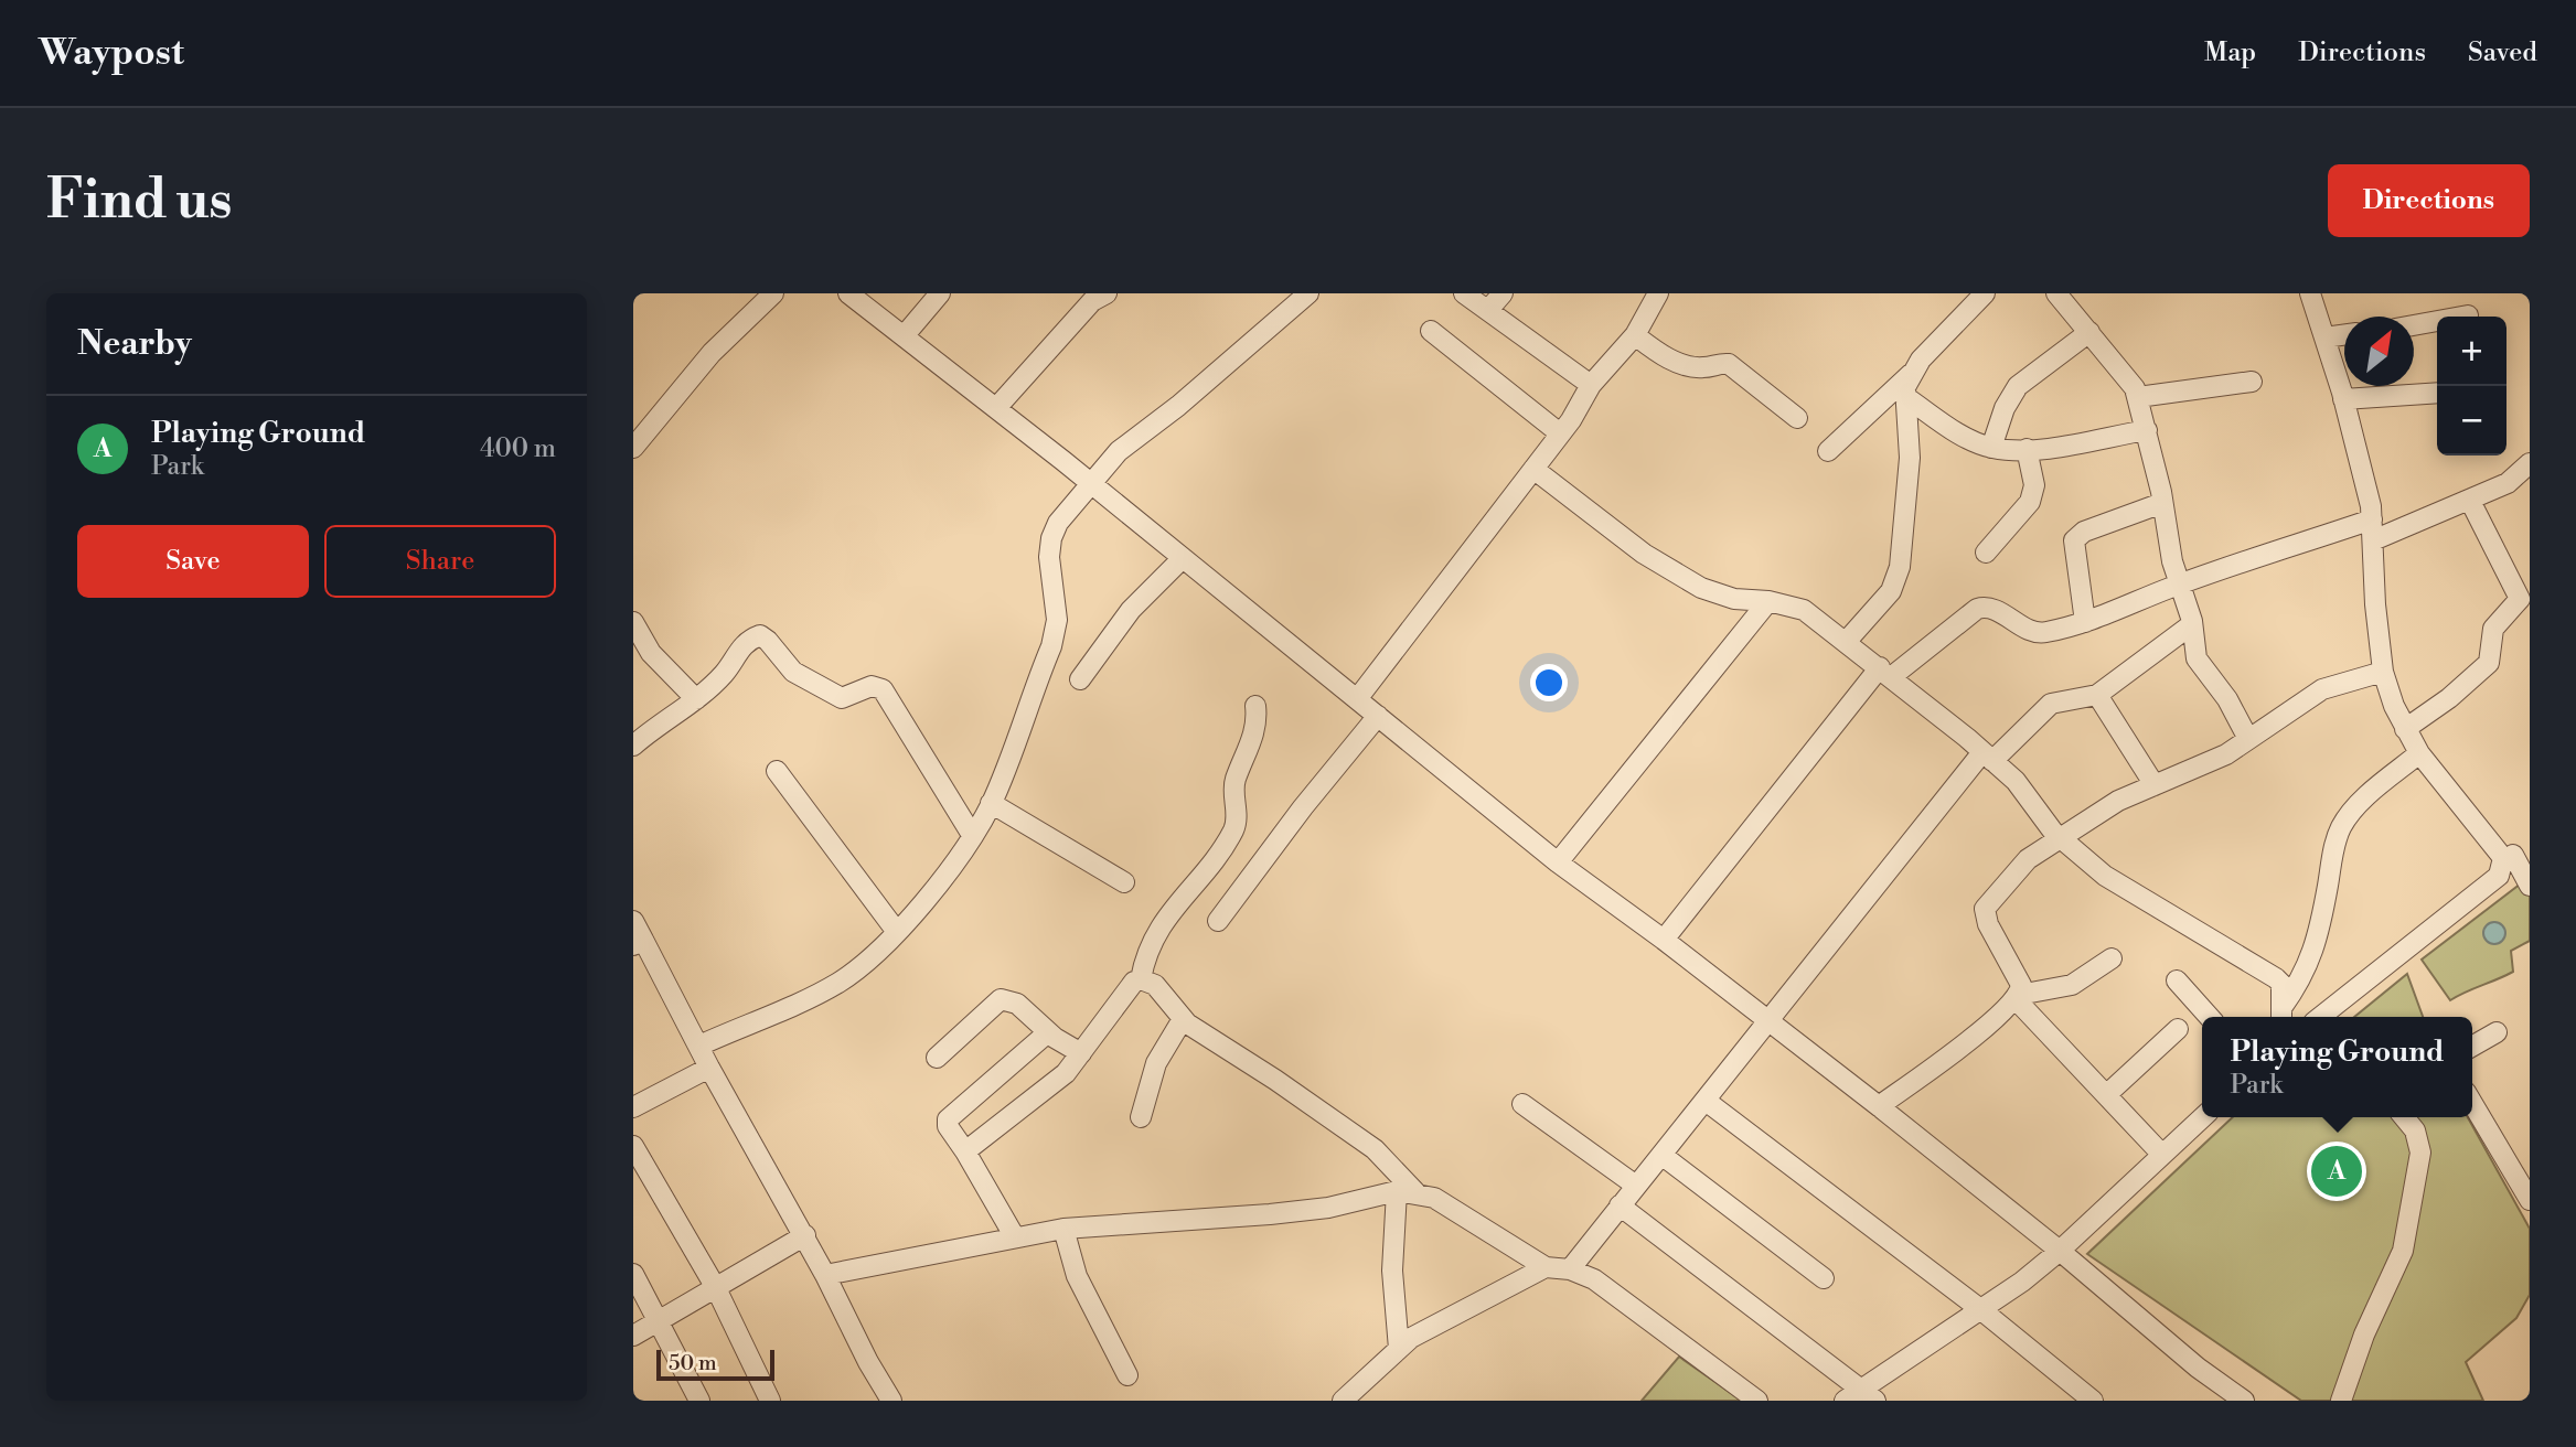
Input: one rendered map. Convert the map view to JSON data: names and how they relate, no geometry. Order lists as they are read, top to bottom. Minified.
{"scale_bar":"50 m","north":"top right","page":{"header":"Waypost","nav":["Map","Directions","Saved"],"buttons":["Directions",["Save","Share"]],"title":"Find us","heading":"Nearby","map_buttons":["+","−"],"list":[{"mark":"A","name":"Playing Ground","note":"Park","value":"400 m"}],"popup":["Playing Ground","Park"],"pins":"A","scale":"50 m"}}
